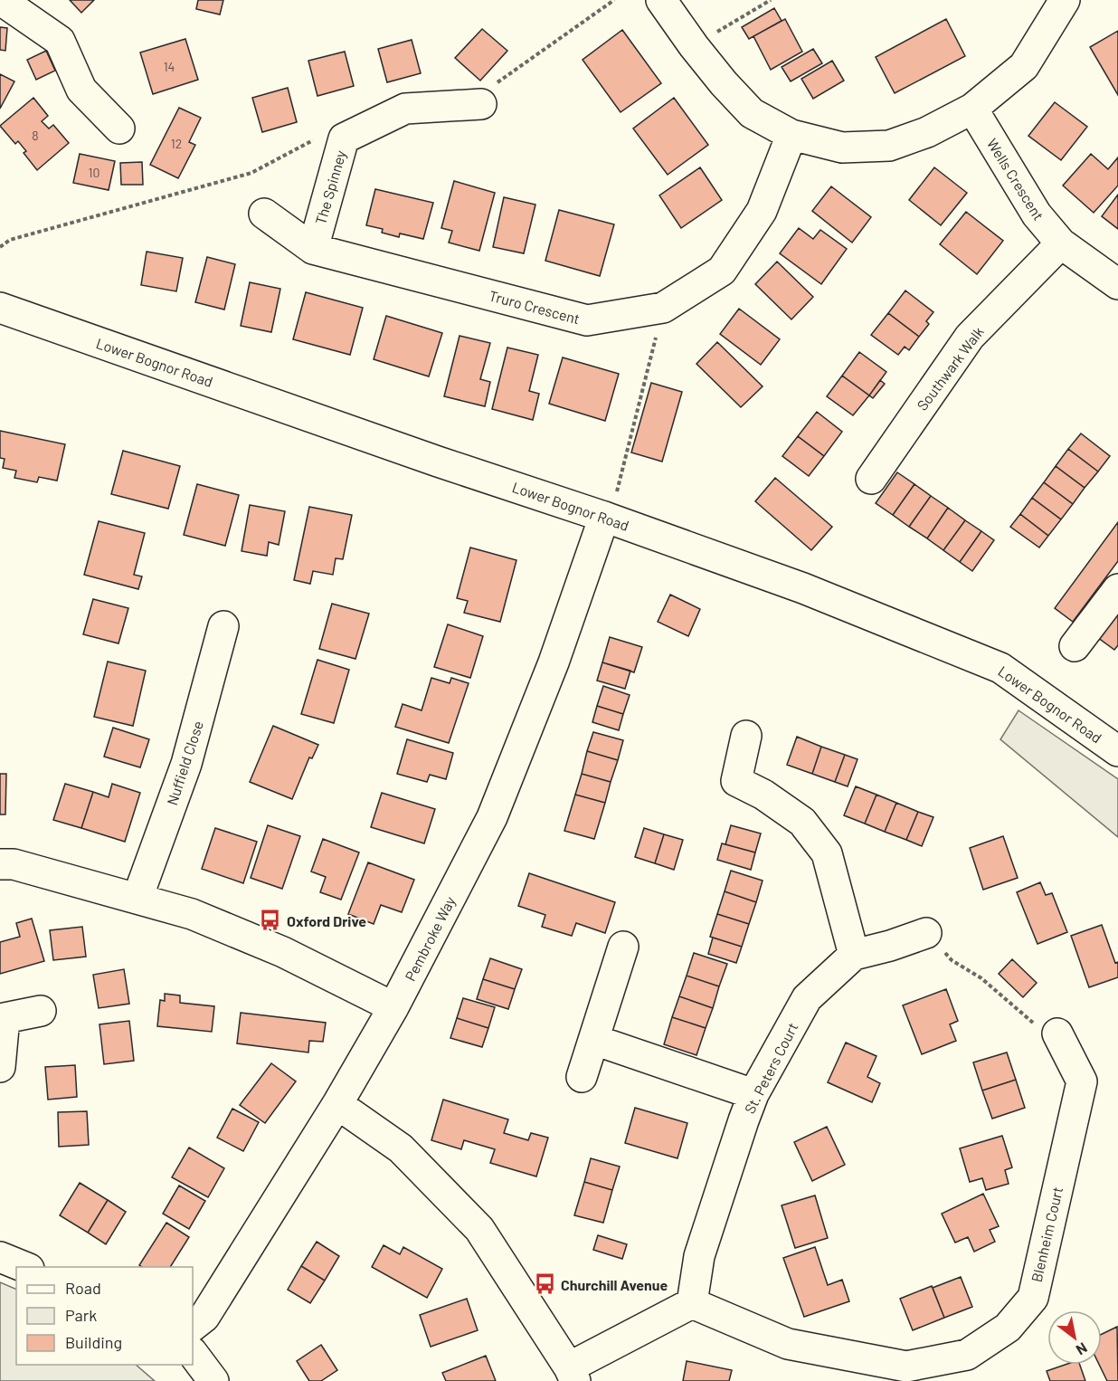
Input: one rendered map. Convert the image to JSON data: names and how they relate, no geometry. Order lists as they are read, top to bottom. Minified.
{"streets":{"street":["Wells Crescent","The Spinney","Truro Crescent","Lower Bognor Road","Southwark Walk","Nuffield Close","Pembroke Way","St. Peters Court","Blenheim Court"]},"crossings":[["Wells Crescent","Southwark Walk"],["The Spinney","Truro Crescent"],["Lower Bognor Road","Pembroke Way"],["St. Peters Court","Blenheim Court"]],"places":{"bus stop":["Oxford Drive","Churchill Avenue"]},"house_numbers":["14","8","12","10"],"legend":["Road","Park","Building"],"north":"bottom right"}
